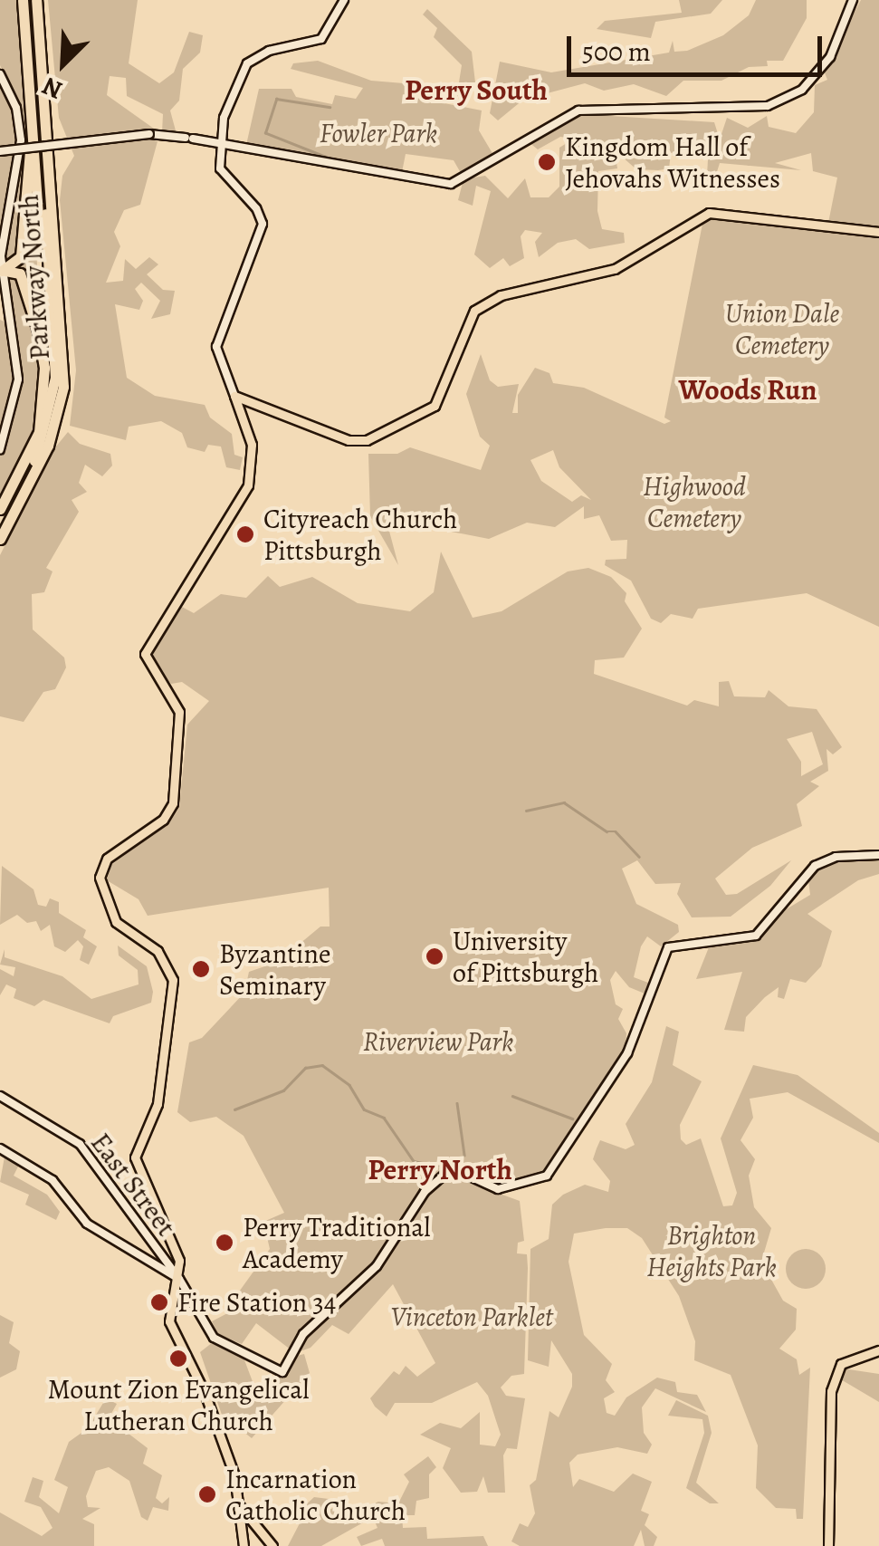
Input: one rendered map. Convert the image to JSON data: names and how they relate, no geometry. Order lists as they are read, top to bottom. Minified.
{"streets":{"highway":["Parkway North"],"street":["East Street"]},"districts":["Perry South","Woods Run","Perry North"],"parks":["Fowler Park","Union Dale Cemetery","Highwood Cemetery","Riverview Park","Brighton Heights Park","Vinceton Parklet"],"places":["Kingdom Hall of Jehovahs Witnesses","Cityreach Church Pittsburgh","University of Pittsburgh","Byzantine Seminary","Perry Traditional Academy","Fire Station 34","Mount Zion Evangelical Lutheran Church","Incarnation Catholic Church"],"scale_bar":"500 m","north":"bottom left"}
